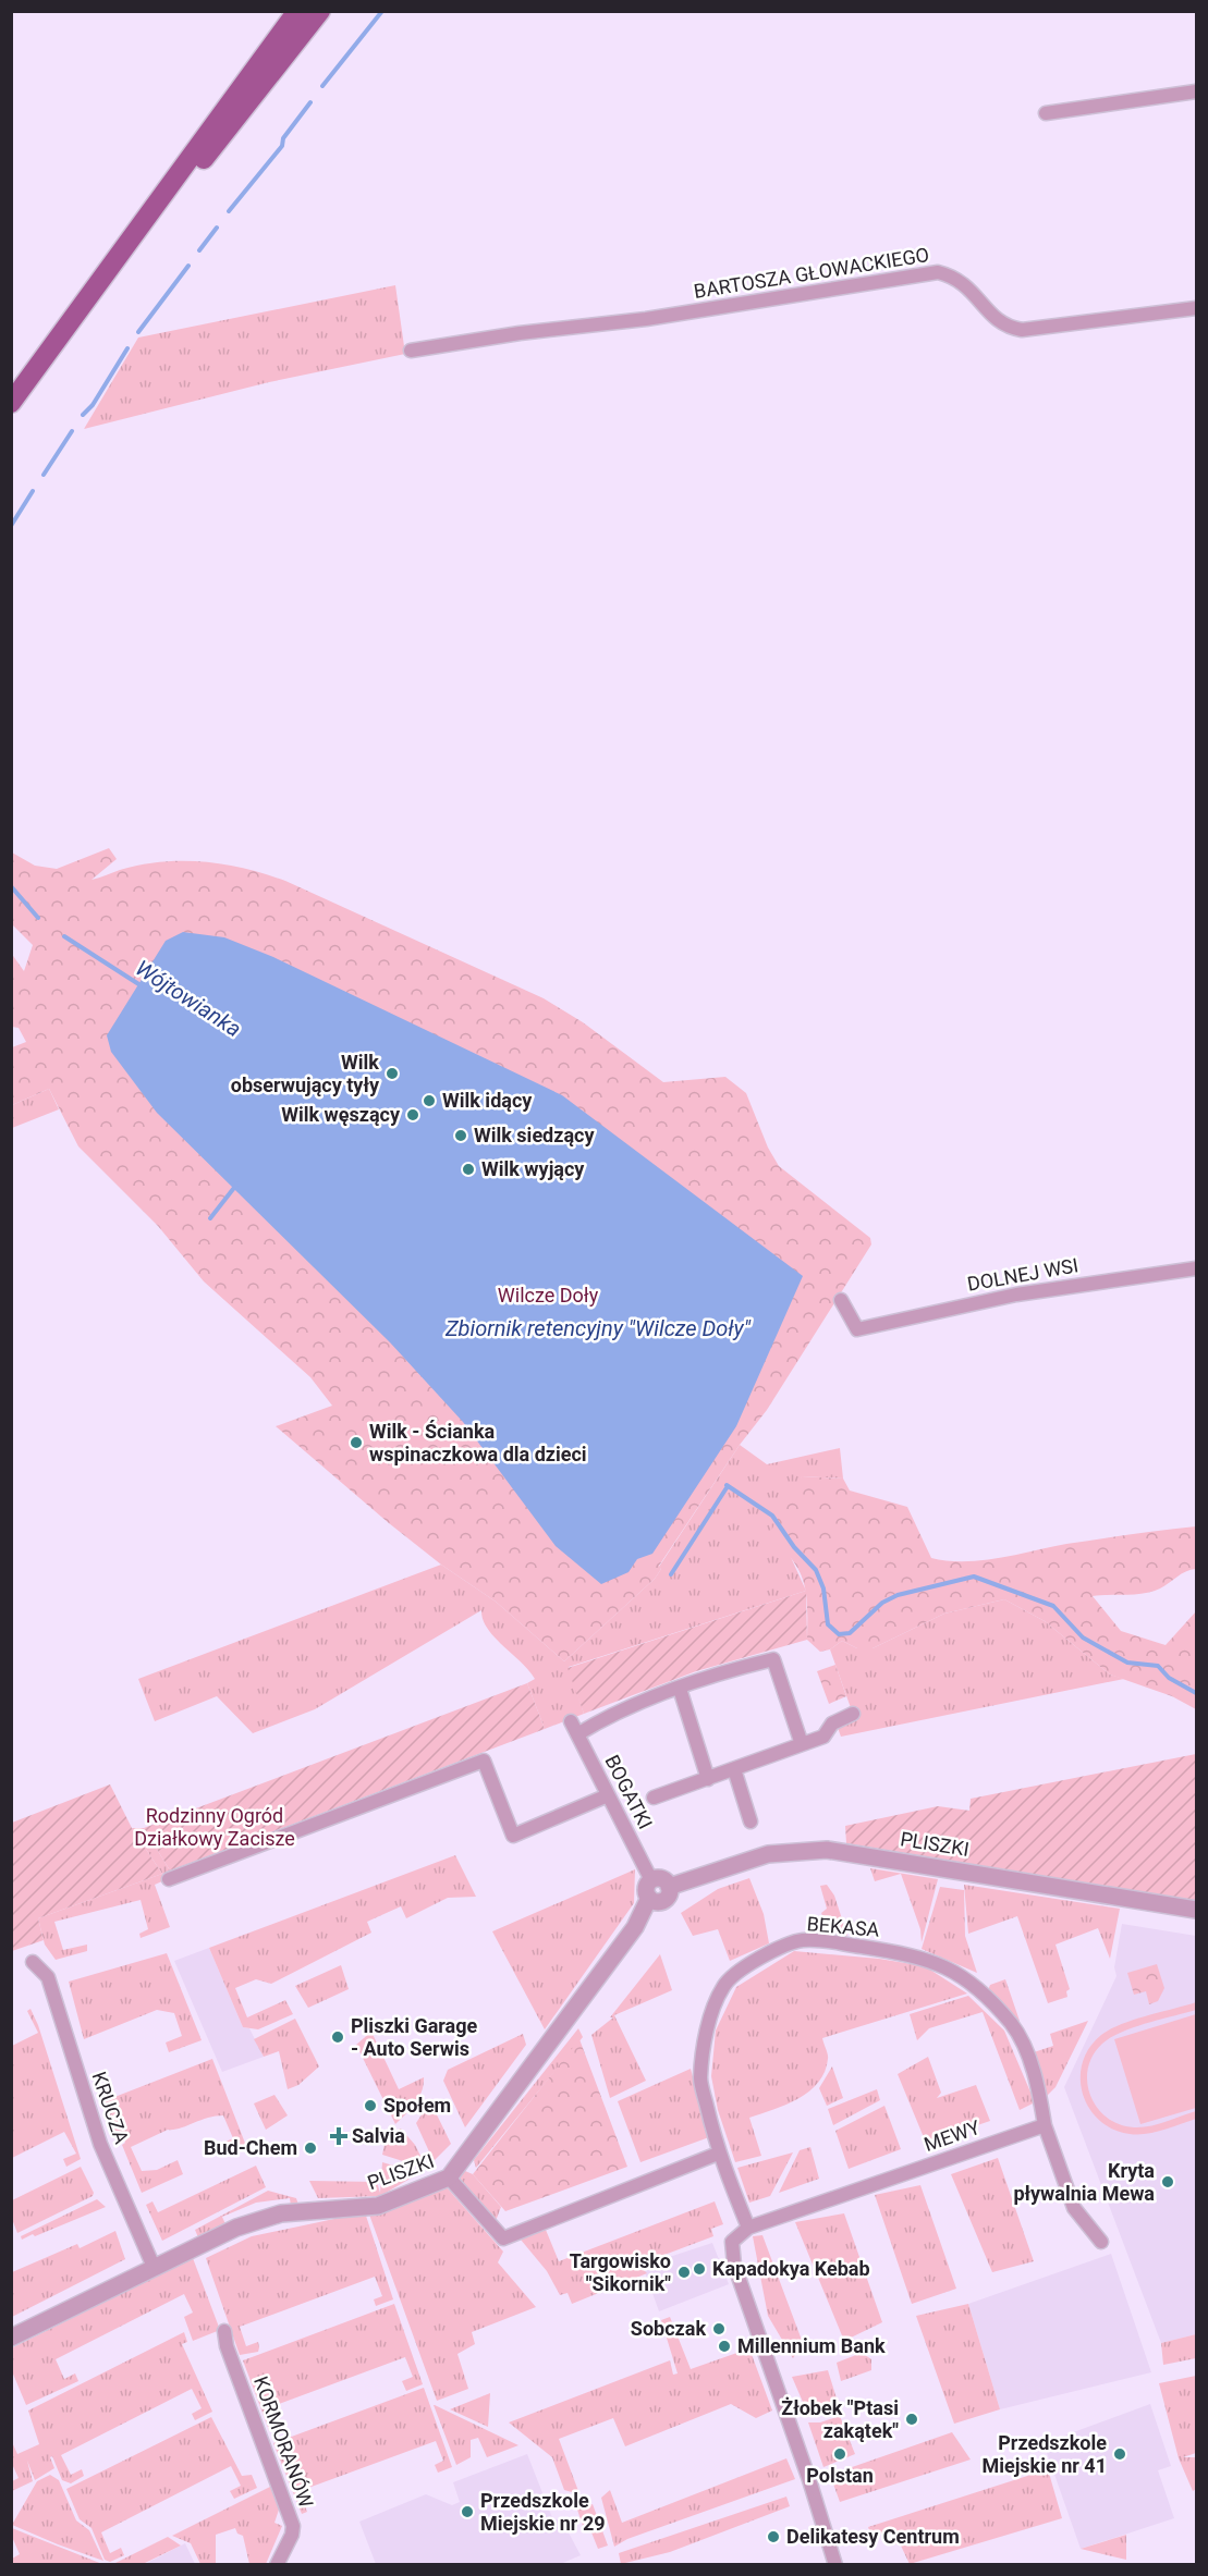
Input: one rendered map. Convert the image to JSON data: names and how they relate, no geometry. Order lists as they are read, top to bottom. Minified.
{"streets":{"street":["BARTOSZA GŁOWACKIEGO","DOLNEJ WSI","BOGATKI","PLISZKI","BEKASA","KRUCZA","MEWY","KORMORANÓW"]},"crossings":[["BOGATKI","PLISZKI"],["PLISZKI","KRUCZA"],["BEKASA","MEWY"]],"water":["Wójtowianka","Zbiornik retencyjny \"Wilcze Doły\""],"parks":["Wilcze Doły","Rodzinny Ogród Działkowy Zacisze"],"places":{"other":["Wilk obserwujący tyły","Wilk idący","Wilk węszący","Wilk siedzący","Wilk wyjący","Wilk - Ścianka wspinaczkowa dla dzieci","Pliszki Garage - Auto Serwis","Społem","Bud-Chem","Kryta pływalnia Mewa","Kapadokya Kebab","Targowisko \"Sikornik\"","Sobczak","Millennium Bank","Żłobek \"Ptasi zakątek\"","Polstan","Przedszkole Miejskie nr 41","Przedszkole Miejskie nr 29","Delikatesy Centrum"],"health":["Salvia"]}}
